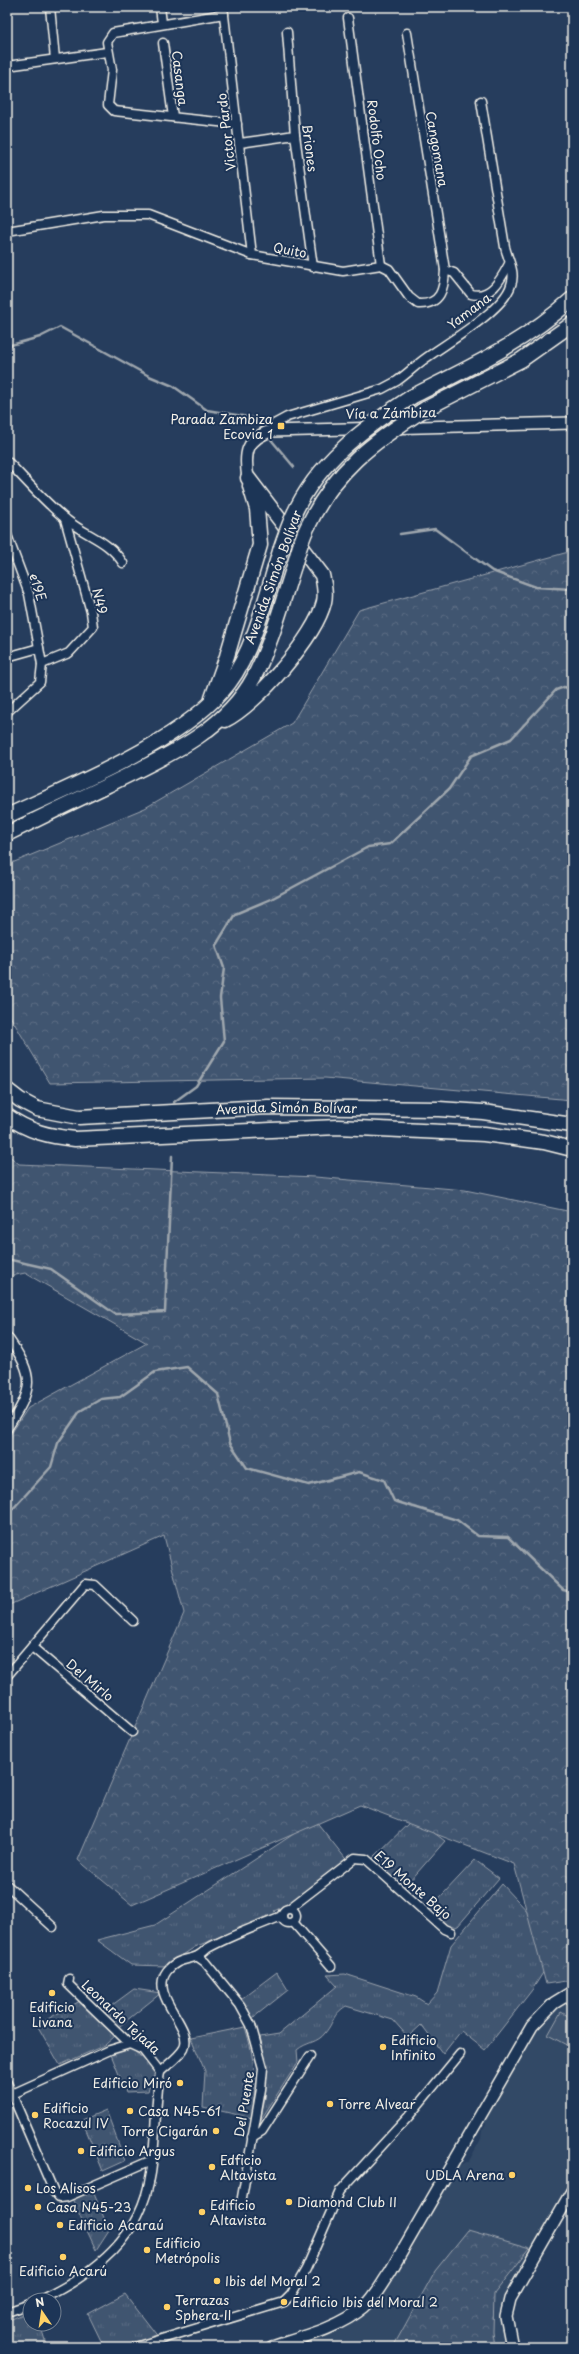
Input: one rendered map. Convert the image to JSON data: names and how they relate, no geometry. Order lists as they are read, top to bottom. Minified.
{"streets":{"highway":["Avenida Simón Bolívar"],"street":["Casanga","Victor Pardo","Rodolfo Ocho","Briones","Cangomana","Quito","Yamana","Vía a Zámbiza","e19E","N49","Del Mirlo","E19 Monte Bajo","Leonardo Tejada","Del Puente"]},"crossings":[["Victor Pardo","Quito"],["Rodolfo Ocho","Quito"],["Briones","Quito"],["Yamana","Vía a Zámbiza"],["e19E","N49"]],"places":{"transit":["Parada Zambiza Ecovia 1"],"other":["Edificio Livana","Edificio Infinito","Edificio Miró","Torre Alvear","Casa N45-61","Edificio Rocazul IV","Torre Cigarán","Edificio Argus","Edficio Altavista","UDLA Arena","Los Alisos","Diamond Club II","Casa N45-23","Edificio Altavista","Edificio Acaraú","Edificio Metrópolis","Edificio Acarú","Ibis del Moral 2","Edificio Ibis del Moral 2","Terrazas Sphera II"]},"north":"top"}
